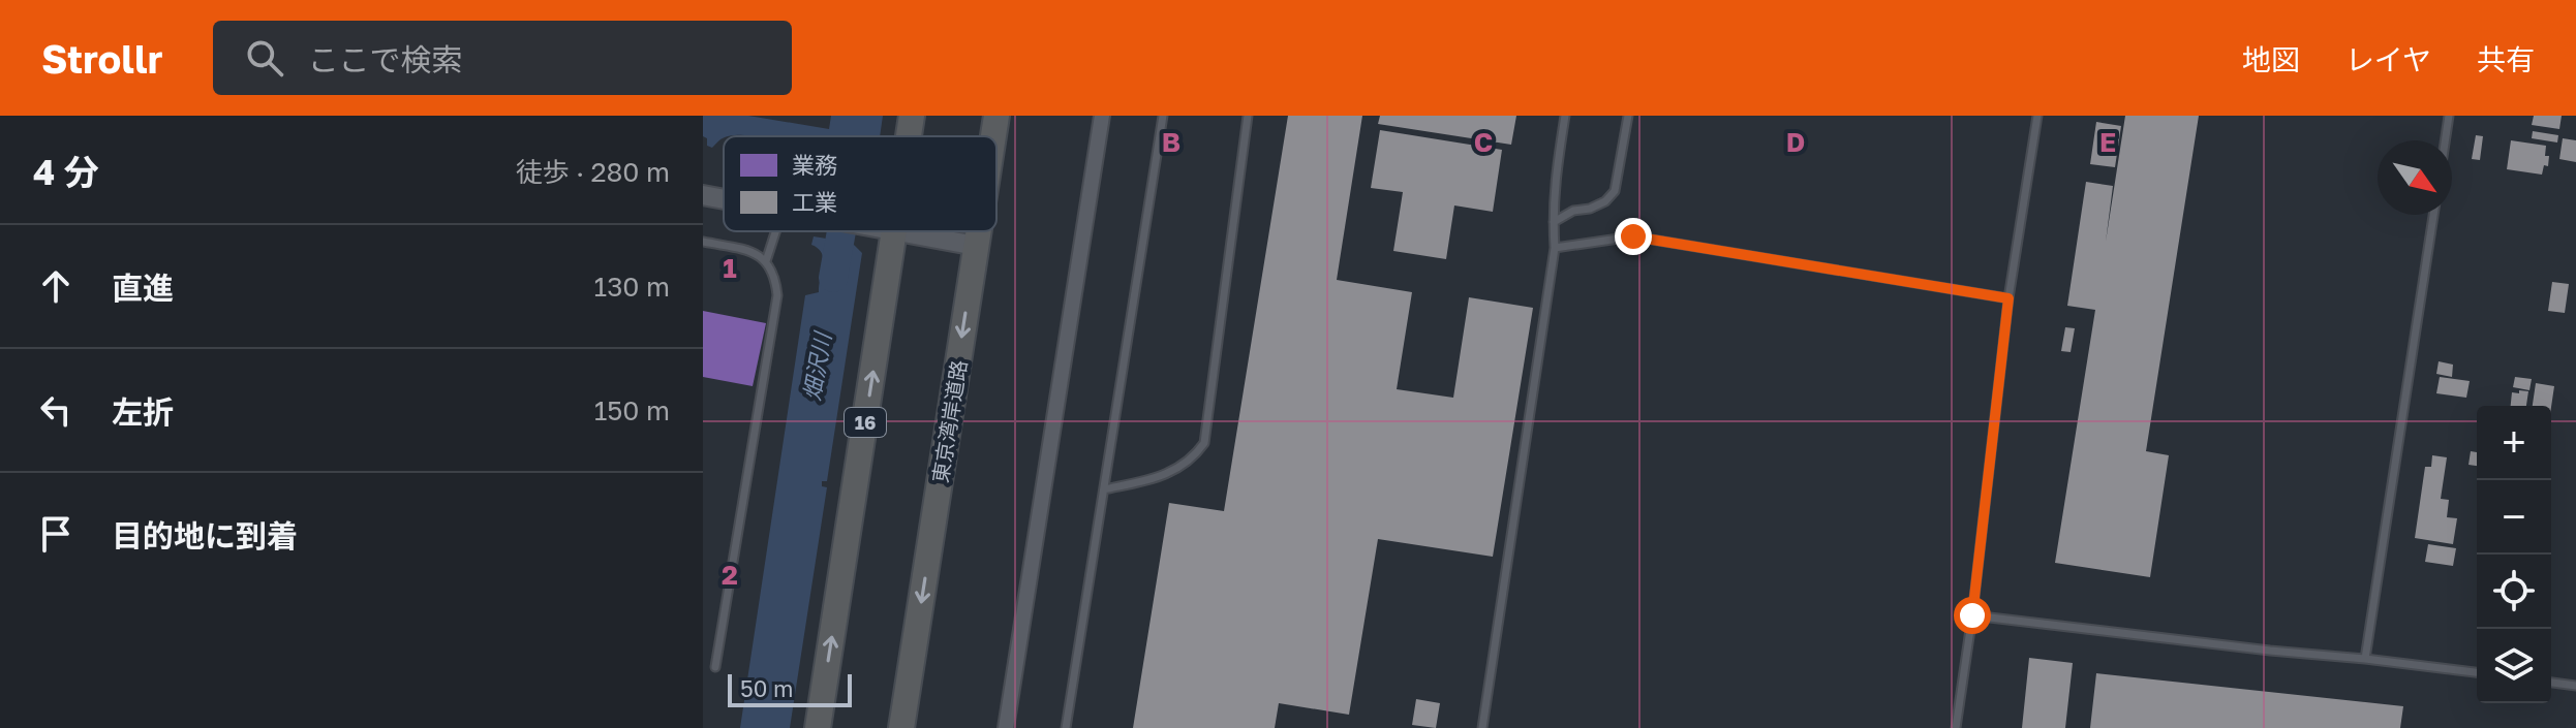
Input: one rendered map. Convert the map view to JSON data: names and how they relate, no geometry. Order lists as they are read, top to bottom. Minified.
{"streets":{"highway":["東京湾岸道路","16"]},"water":["畑沢川"],"legend":["業務","工業"],"scale_bar":"50 m","north":"bottom right","page":{"header":"Strollr","search":"ここで検索","nav":["地図","レイヤ","共有"],"heading":["4 分","徒歩 · 280 m"],"list":[["直進","130 m"],["左折","150 m"],"目的地に到着"],"map_buttons":["+","−"],"scale":"50 m"},"grid":{"columns":["B","C","D","E"],"rows":["1","2"]}}
